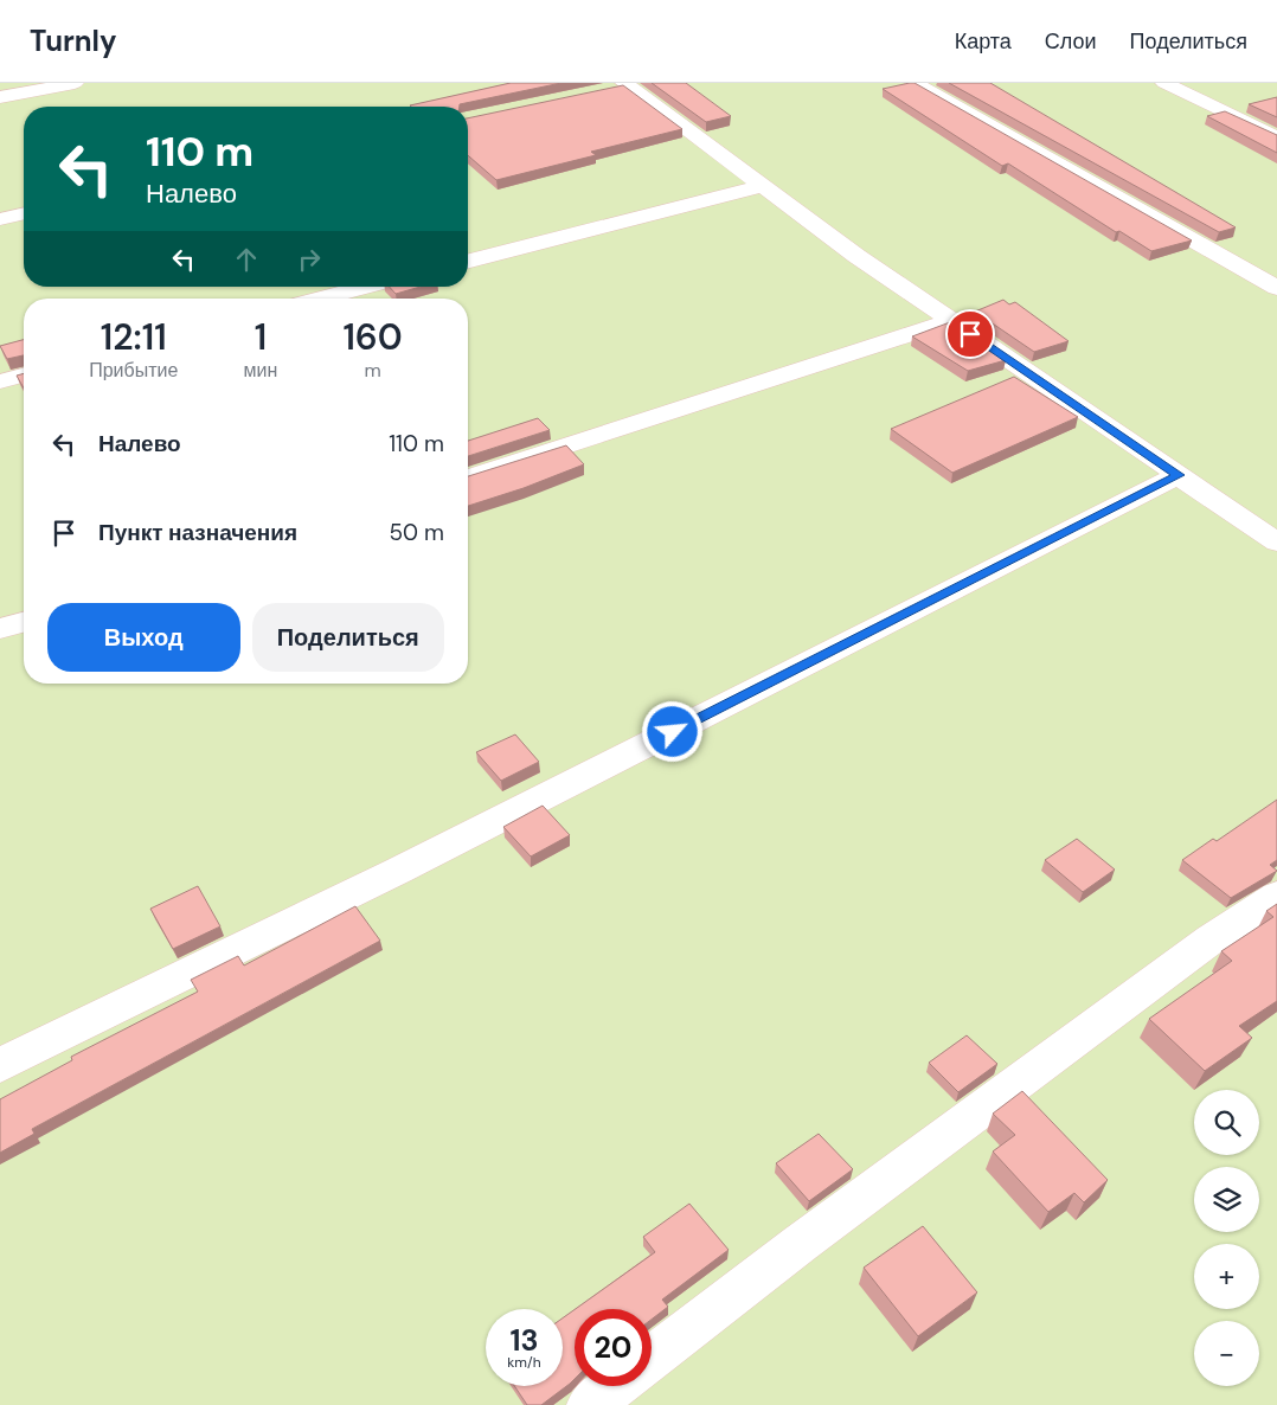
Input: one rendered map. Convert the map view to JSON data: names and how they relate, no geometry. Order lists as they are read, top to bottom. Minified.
{"page":{"header":"Turnly","nav":["Карта","Слои","Поделиться"],"turn":["110 m","Налево"],"eta":["12:11","Прибытие","1","мин","160","m"],"list":[{"name":"Налево","value":"110 m"},{"name":"Пункт назначения","value":"50 m"}],"buttons":["Выход","Поделиться"],"map_buttons":["+","−"],"speed":"13 km/h","limit":"20"}}
